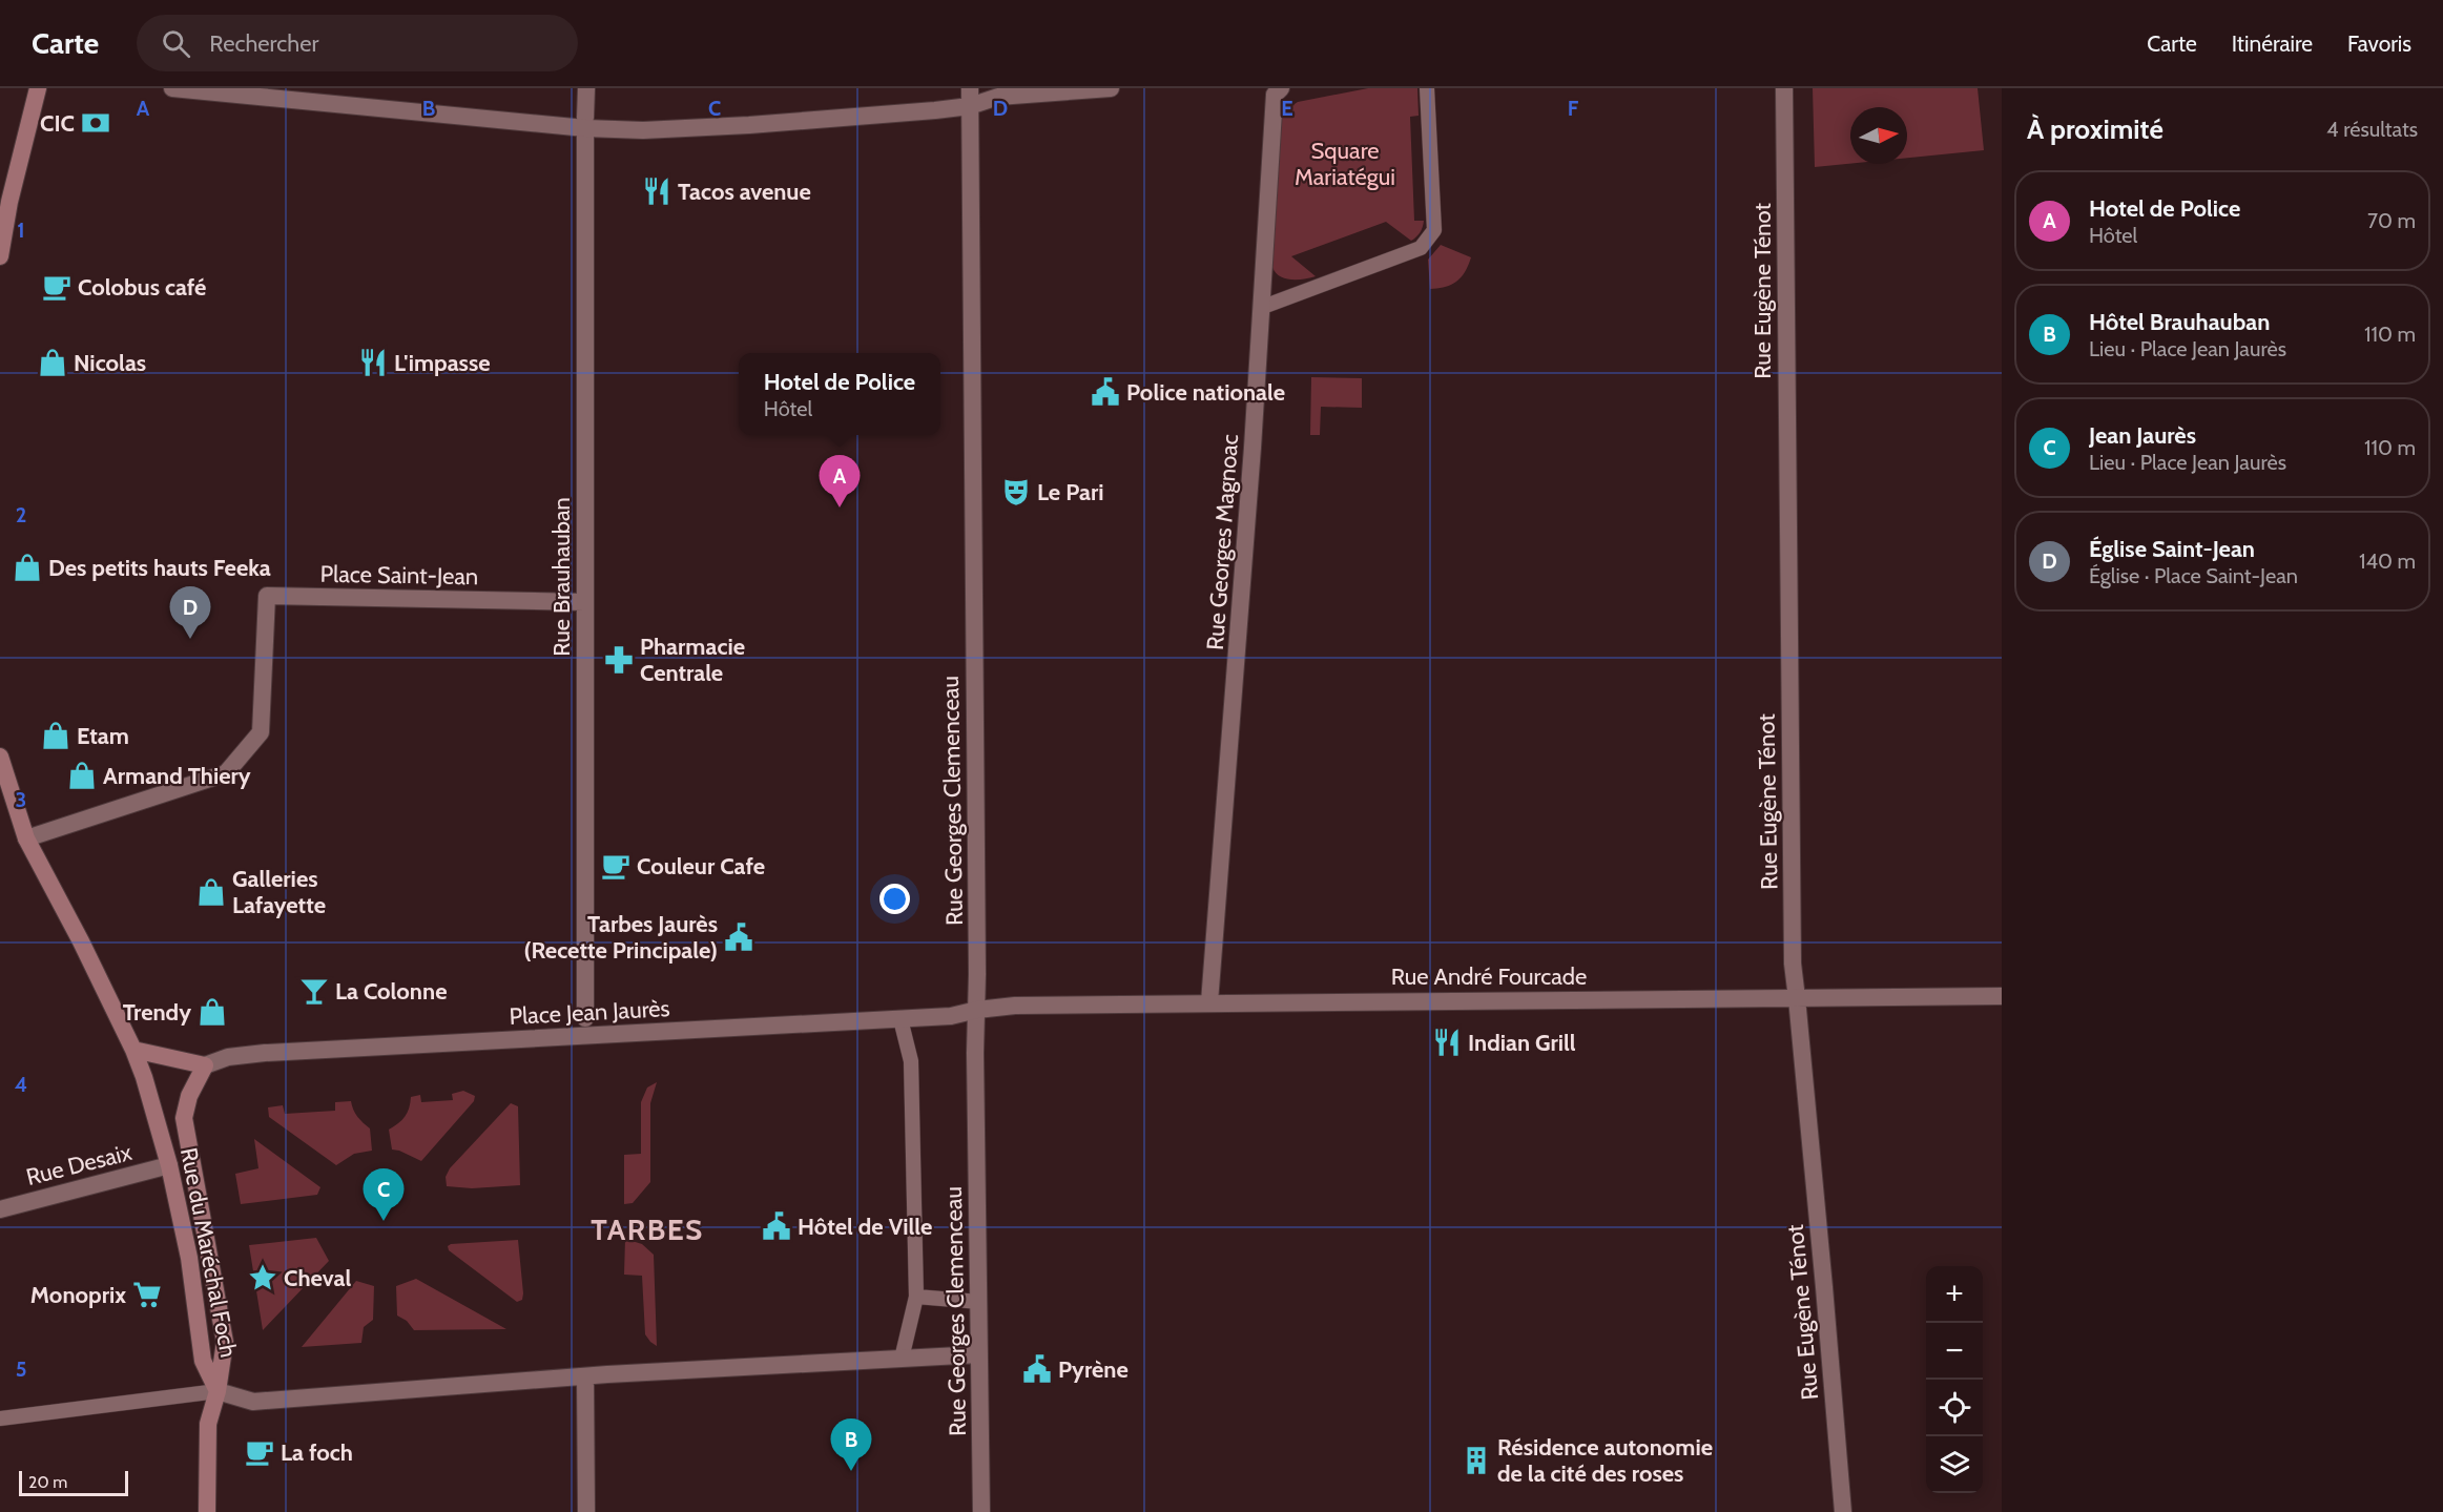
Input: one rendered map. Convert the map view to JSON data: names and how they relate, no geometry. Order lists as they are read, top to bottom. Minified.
{"streets":{"main road":["Rue du Maréchal Foch"],"street":["Rue Eugène Ténot","Rue Georges Magnoac","Place Saint-Jean","Rue Brauhauban","Rue Georges Clemenceau","Rue André Fourcade","Place Jean Jaurès","Rue Desaix"]},"crossings":[["Rue Eugène Ténot","Rue André Fourcade"],["Rue Georges Magnoac","Rue André Fourcade"],["Place Saint-Jean","Rue Brauhauban"],["Place Saint-Jean","Rue du Maréchal Foch"],["Rue Georges Clemenceau","Rue André Fourcade"],["Rue Georges Clemenceau","Place Jean Jaurès"],["Rue André Fourcade","Place Jean Jaurès"],["Place Jean Jaurès","Rue du Maréchal Foch"],["Rue Desaix","Rue du Maréchal Foch"]],"districts":["TARBES"],"parks":["Square Mariatégui"],"places":{"bank":["CIC"],"restaurant":["Tacos avenue","L'impasse","Indian Grill"],"cafe":["Colobus café","Couleur Cafe","La foch"],"shop":["Nicolas","Des petits hauts Feeka","Etam","Armand Thiery","Galleries Lafayette","Trendy"],"public building":["Police nationale","Tarbes Jaurès (Recette Principale)","Hôtel de Ville","Pyrène"],"theatre":["Le Pari"],"pharmacy":["Pharmacie Centrale"],"bar":["La Colonne"],"place":["Cheval"],"supermarket":["Monoprix"],"building":["Résidence autonomie de la cité des roses"]},"scale_bar":"20 m","north":"right","page":{"header":"Carte","search":"Rechercher","nav":["Carte","Itinéraire","Favoris"],"heading":["À proximité","4 résultats"],"list":[{"mark":"A","name":"Hotel de Police","note":"Hôtel","value":"70 m"},{"mark":"B","name":"Hôtel Brauhauban","note":"Lieu · Place Jean Jaurès","value":"110 m"},{"mark":"C","name":"Jean Jaurès","note":"Lieu · Place Jean Jaurès","value":"110 m"},{"mark":"D","name":"Église Saint-Jean","note":"Église · Place Saint-Jean","value":"140 m"}],"popup":["Hotel de Police","Hôtel"],"pins":["A","D","C","B"],"map_buttons":["+","−"],"scale":"20 m"},"grid":{"columns":["A","B","C","D","E","F"],"rows":["1","2","3","4","5"]}}
